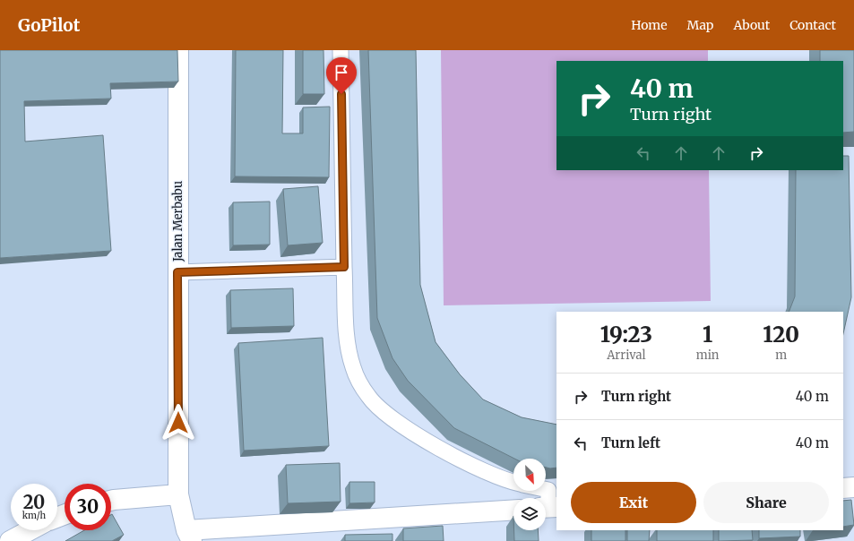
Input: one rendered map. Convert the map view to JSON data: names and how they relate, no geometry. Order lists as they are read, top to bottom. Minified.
{"streets":{"street":["Jalan Merbabu"]},"north":"bottom right","page":{"header":"GoPilot","nav":["Home","Map","About","Contact"],"turn":["40 m","Turn right"],"eta":["19:23","Arrival","1","min","120","m"],"list":[{"name":"Turn right","value":"40 m"},{"name":"Turn left","value":"40 m"}],"buttons":["Exit","Share"],"speed":"20 km/h","limit":"30"}}
